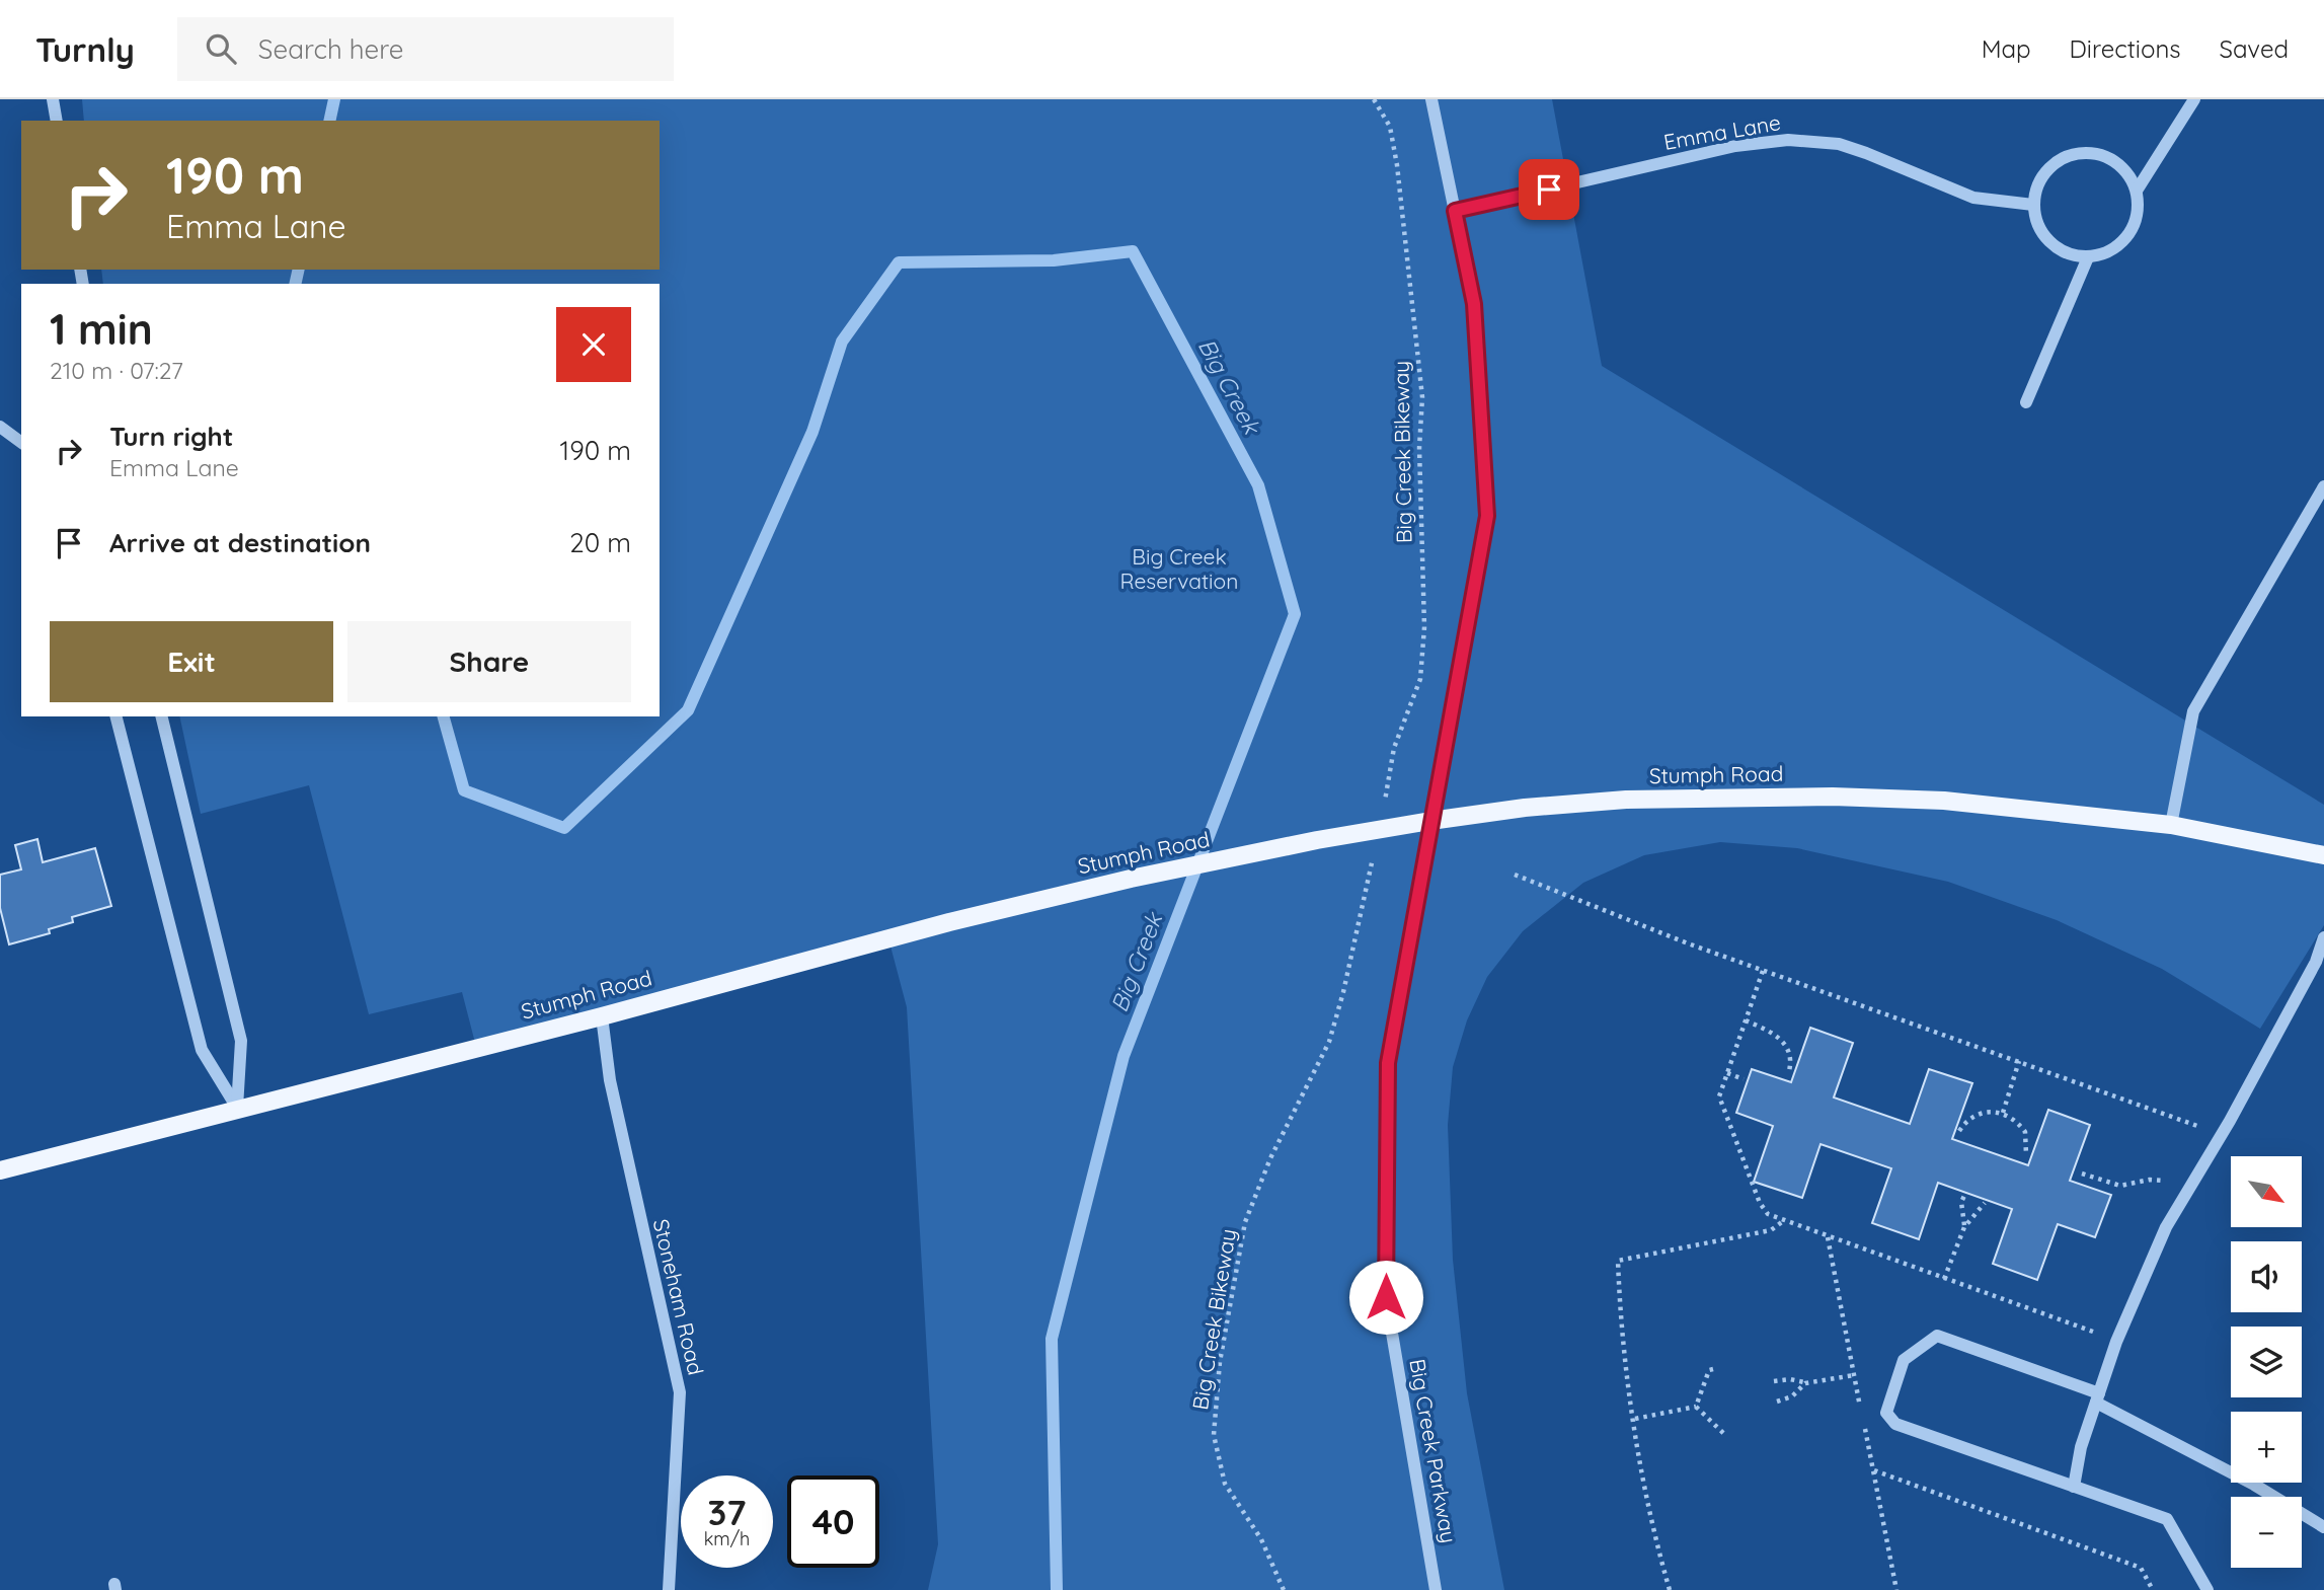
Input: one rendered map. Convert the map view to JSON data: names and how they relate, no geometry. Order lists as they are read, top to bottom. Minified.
{"streets":{"main road":["Stumph Road"],"street":["Emma Lane","Stoneham Road","Big Creek Parkway"],"path":["Big Creek Bikeway"]},"crossings":[["Emma Lane","Big Creek Parkway"],["Stumph Road","Stoneham Road"],["Stumph Road","Big Creek Parkway"]],"water":["Big Creek"],"parks":["Big Creek Reservation"],"north":"bottom right","page":{"header":"Turnly","search":"Search here","nav":["Map","Directions","Saved"],"turn":["190 m","Emma Lane"],"heading":["1 min","210 m · 07:27"],"list":[{"name":"Turn right","note":"Emma Lane","value":"190 m"},{"name":"Arrive at destination","value":"20 m"}],"buttons":["Exit","Share"],"map_buttons":["+","−"],"speed":"37 km/h","limit":"40"}}
